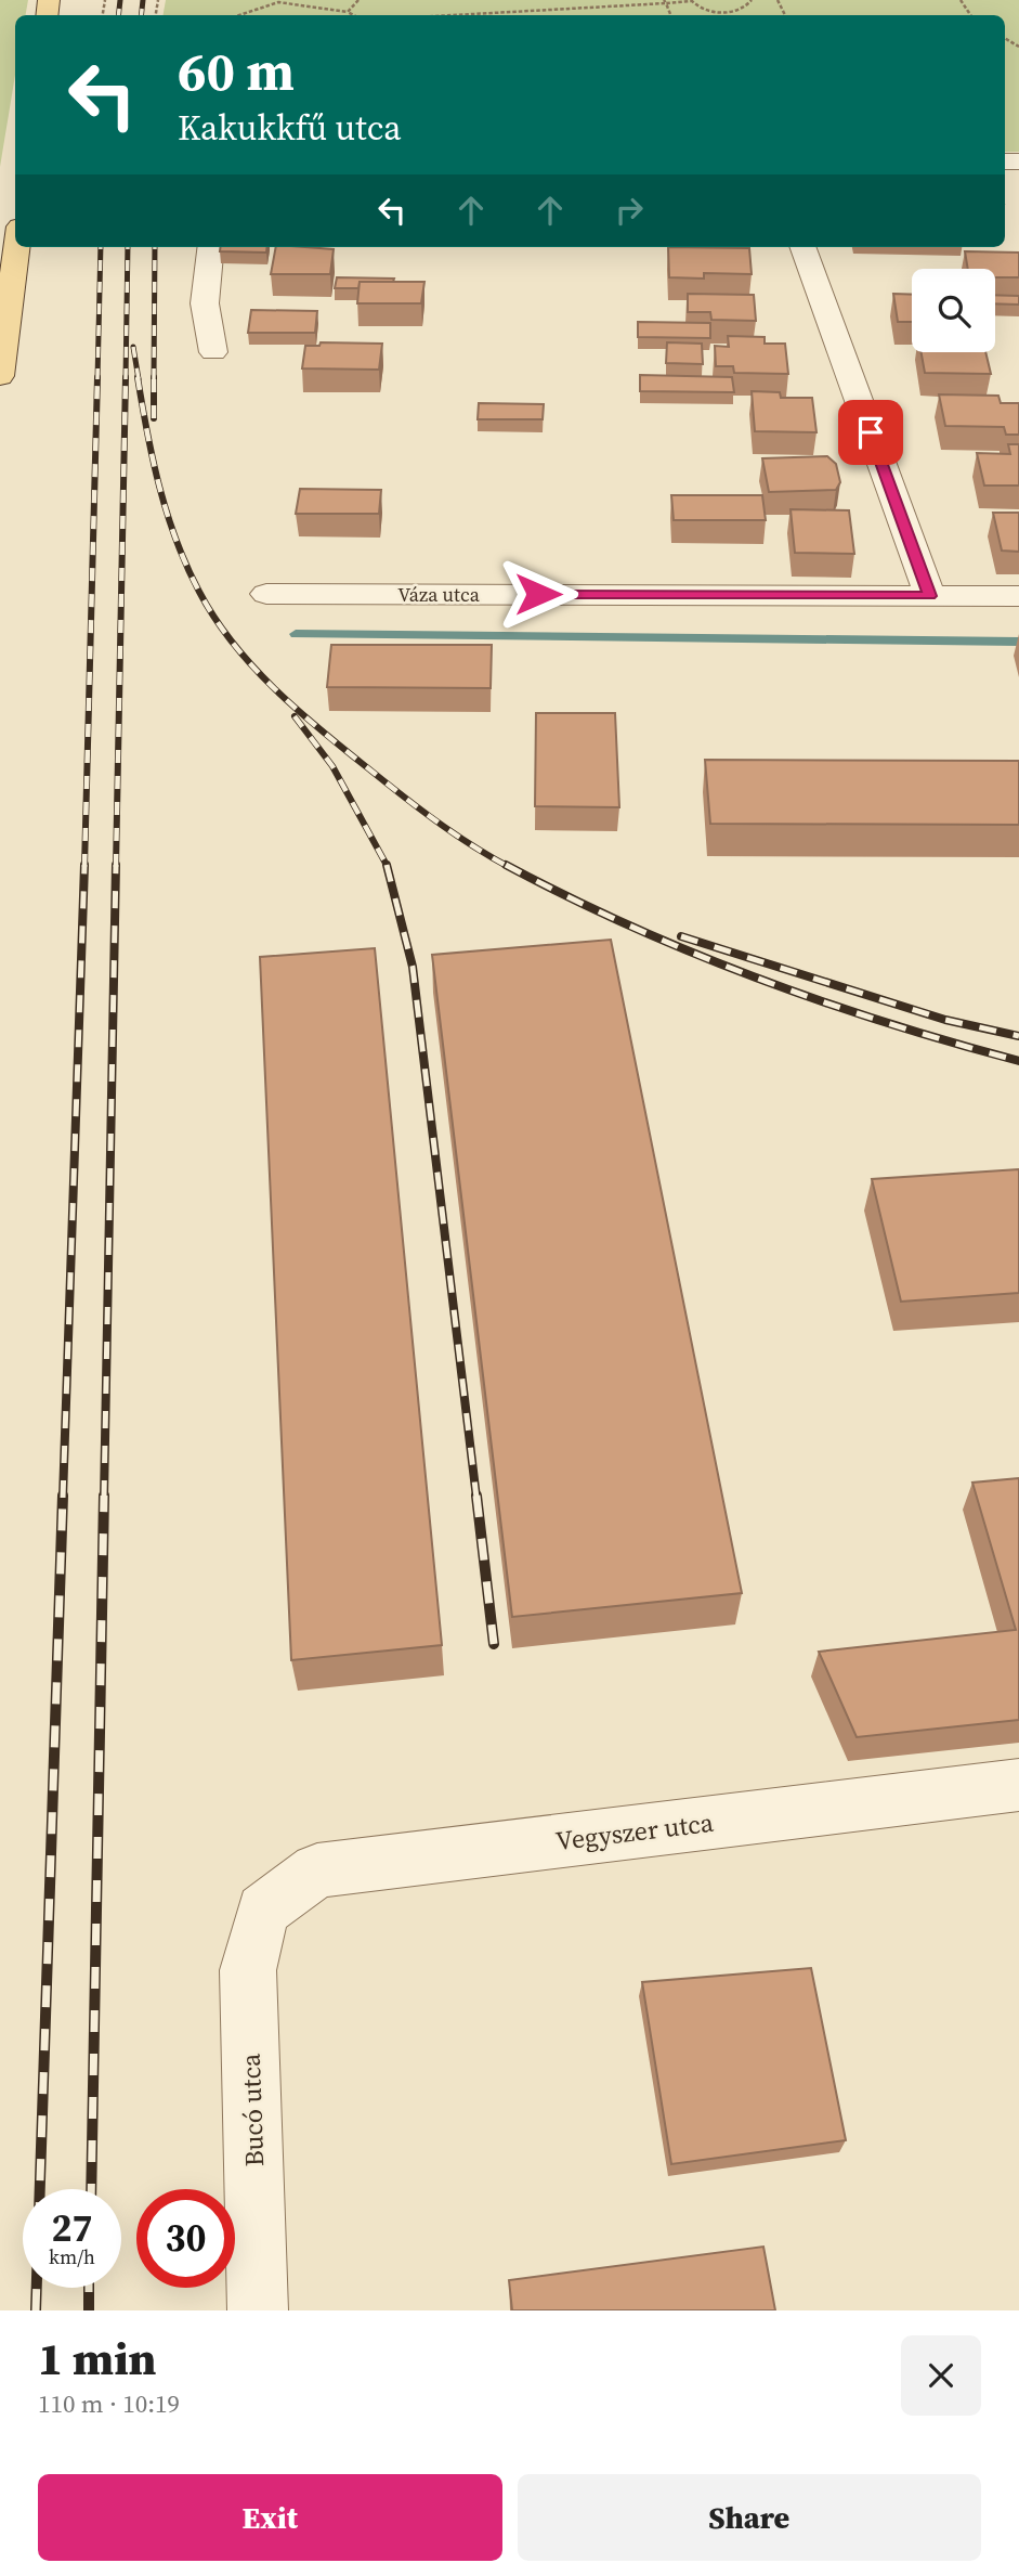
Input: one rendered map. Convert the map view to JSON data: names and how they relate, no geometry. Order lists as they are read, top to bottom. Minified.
{"streets":{"street":["Váza utca","Vegyszer utca","Bucó utca"]},"crossings":[["Vegyszer utca","Bucó utca"]],"page":{"turn":["60 m","Kakukkfű utca"],"speed":"27 km/h","limit":"30","heading":["1 min","110 m · 10:19"],"buttons":["Exit","Share"]}}
